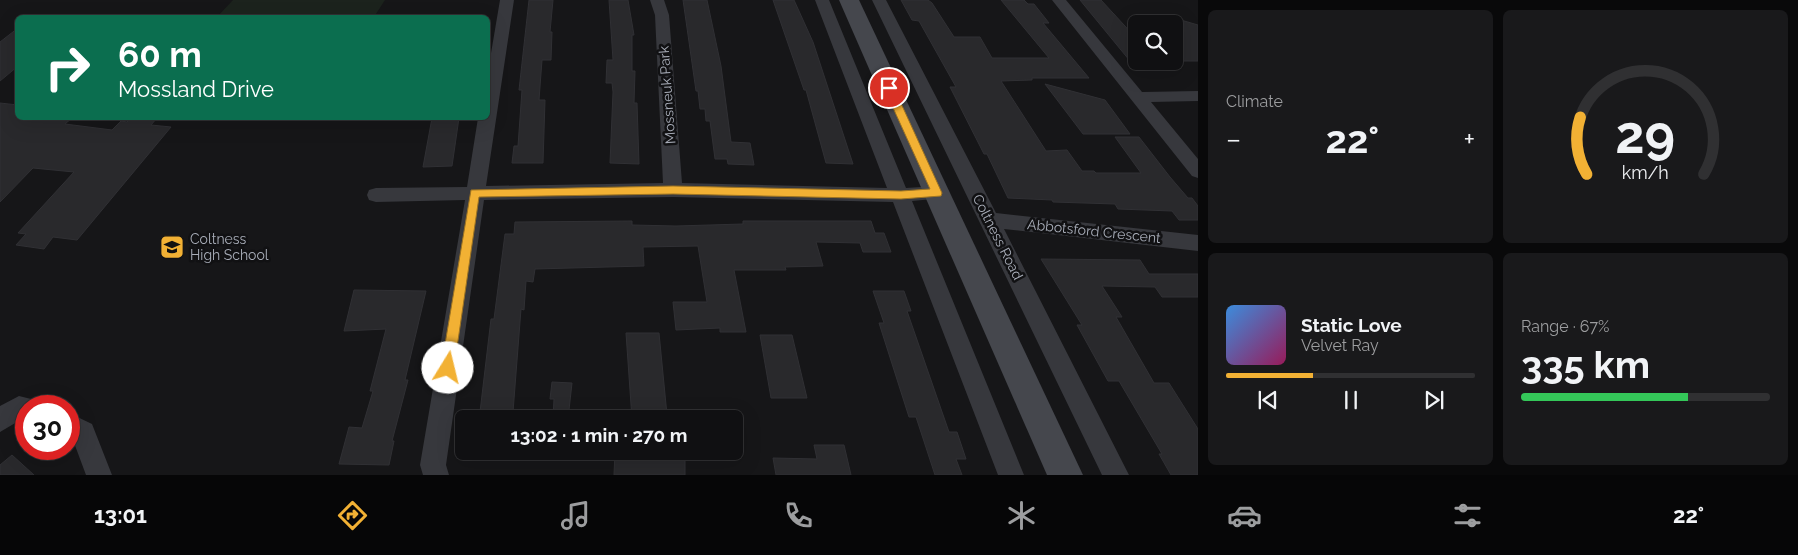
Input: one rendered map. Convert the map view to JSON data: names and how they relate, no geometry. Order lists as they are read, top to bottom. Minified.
{"streets":{"street":["Mossneuk Park","Abbotsford Crescent","Coltness Road"]},"crossings":[["Abbotsford Crescent","Coltness Road"]],"places":{"school or university":["Coltness High School"]},"page":{"tile":["Climate",["Range · 67%","335 km"]],"turn":["60 m","Mossland Drive"],"heat":["−","22°","+"],"song":["Static Love","Velvet Ray"],"limit":"30","trip":"13:02 · 1 min · 270 m","tabs":["13:01","22°"],"gauge":["29","km/h"]}}
